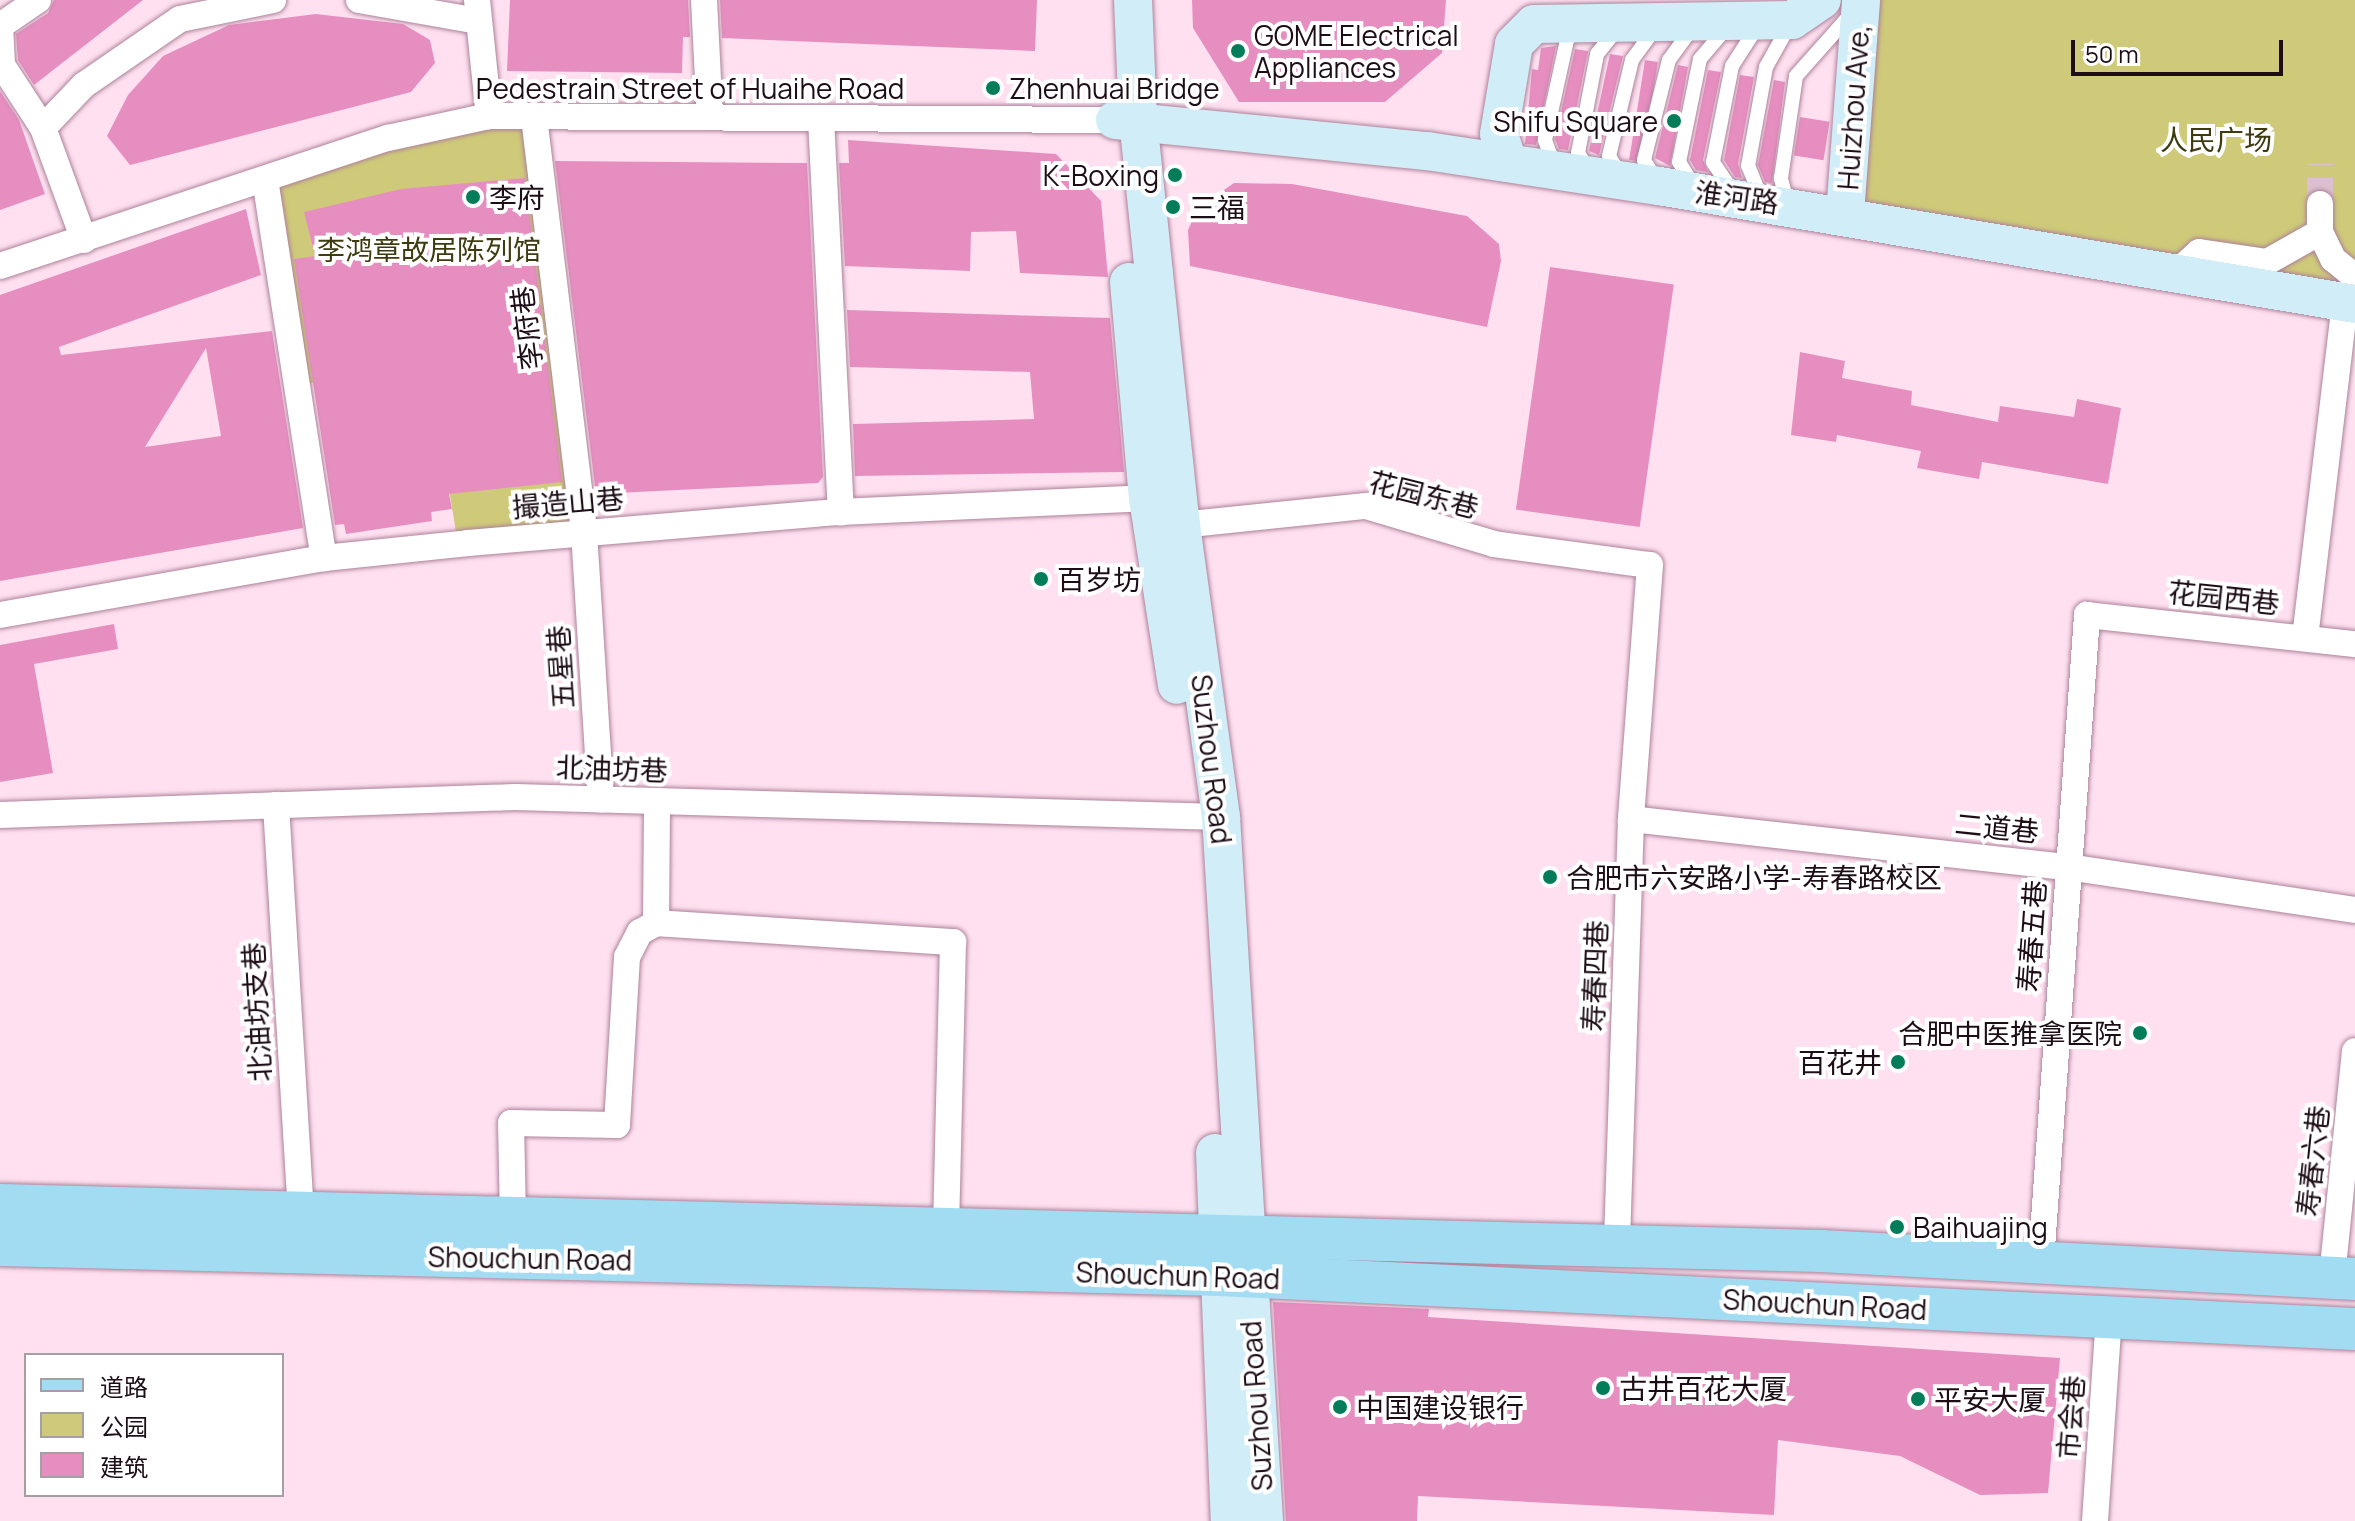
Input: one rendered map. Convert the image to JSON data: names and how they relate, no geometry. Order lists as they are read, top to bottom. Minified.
{"streets":{"main road":["Huizhou Ave,","淮河路","Suzhou Road","Shouchun Road"],"street":["Pedestrain Street of Huaihe Road","李府巷","花园东巷","撮造山巷","花园西巷","五星巷","北油坊巷","二道巷","寿春五巷","寿春四巷","北油坊支巷","寿春六巷","市会巷"]},"crossings":[["Pedestrain Street of Huaihe Road","淮河路"],["Pedestrain Street of Huaihe Road","李府巷"],["Pedestrain Street of Huaihe Road","Suzhou Road"],["Huizhou Ave,","淮河路"],["淮河路","Suzhou Road"],["李府巷","撮造山巷"],["李府巷","五星巷"],["花园东巷","Suzhou Road"],["花园东巷","寿春四巷"],["撮造山巷","五星巷"],["撮造山巷","Suzhou Road"],["花园西巷","寿春五巷"],["五星巷","北油坊巷"],["Suzhou Road","北油坊巷"],["Suzhou Road","Shouchun Road"],["北油坊巷","北油坊支巷"],["二道巷","寿春五巷"],["二道巷","寿春四巷"],["寿春五巷","Shouchun Road"],["寿春四巷","Shouchun Road"],["北油坊支巷","Shouchun Road"],["寿春六巷","Shouchun Road"],["Shouchun Road","市会巷"]],"parks":["人民广场","李鸿章故居陈列馆"],"places":["GOME Electrical Appliances","Zhenhuai Bridge","Shifu Square","K-Boxing","李府","三福","百岁坊","合肥市六安路小学-寿春路校区","合肥中医推拿医院","百花井","Baihuajing","古井百花大厦","平安大厦","中国建设银行"],"legend":["道路","公园","建筑"],"scale_bar":"50 m"}
